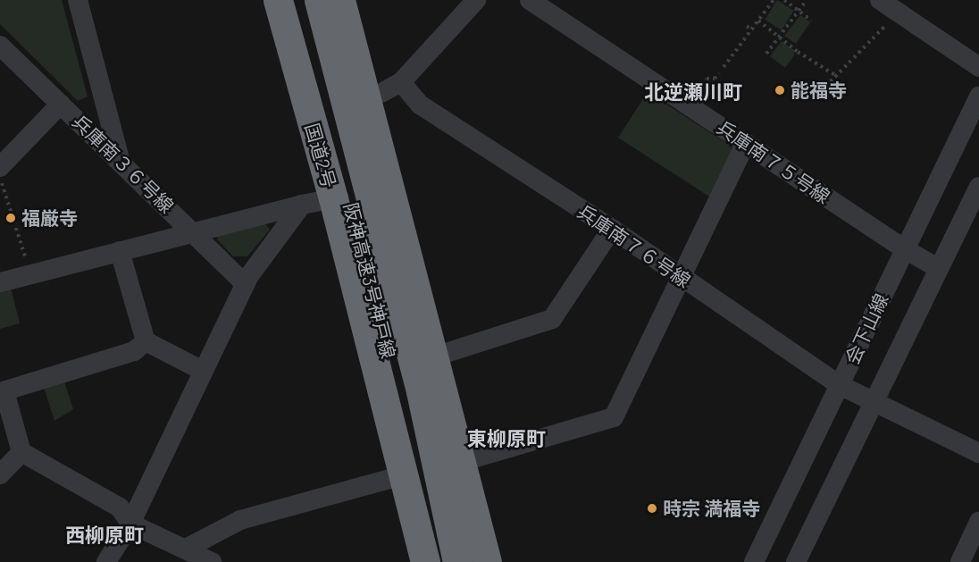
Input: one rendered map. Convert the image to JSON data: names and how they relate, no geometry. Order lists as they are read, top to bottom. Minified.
{"streets":{"highway":["国道2号","阪神高速3号神戸線"],"street":["兵庫南７５号線","兵庫南３６号線","兵庫南７６号線","会下山線"]},"crossings":[["兵庫南７５号線","会下山線"],["兵庫南７６号線","会下山線"]],"districts":["北逆瀬川町","東柳原町","西柳原町"],"places":["能福寺","福厳寺","時宗 満福寺"]}
